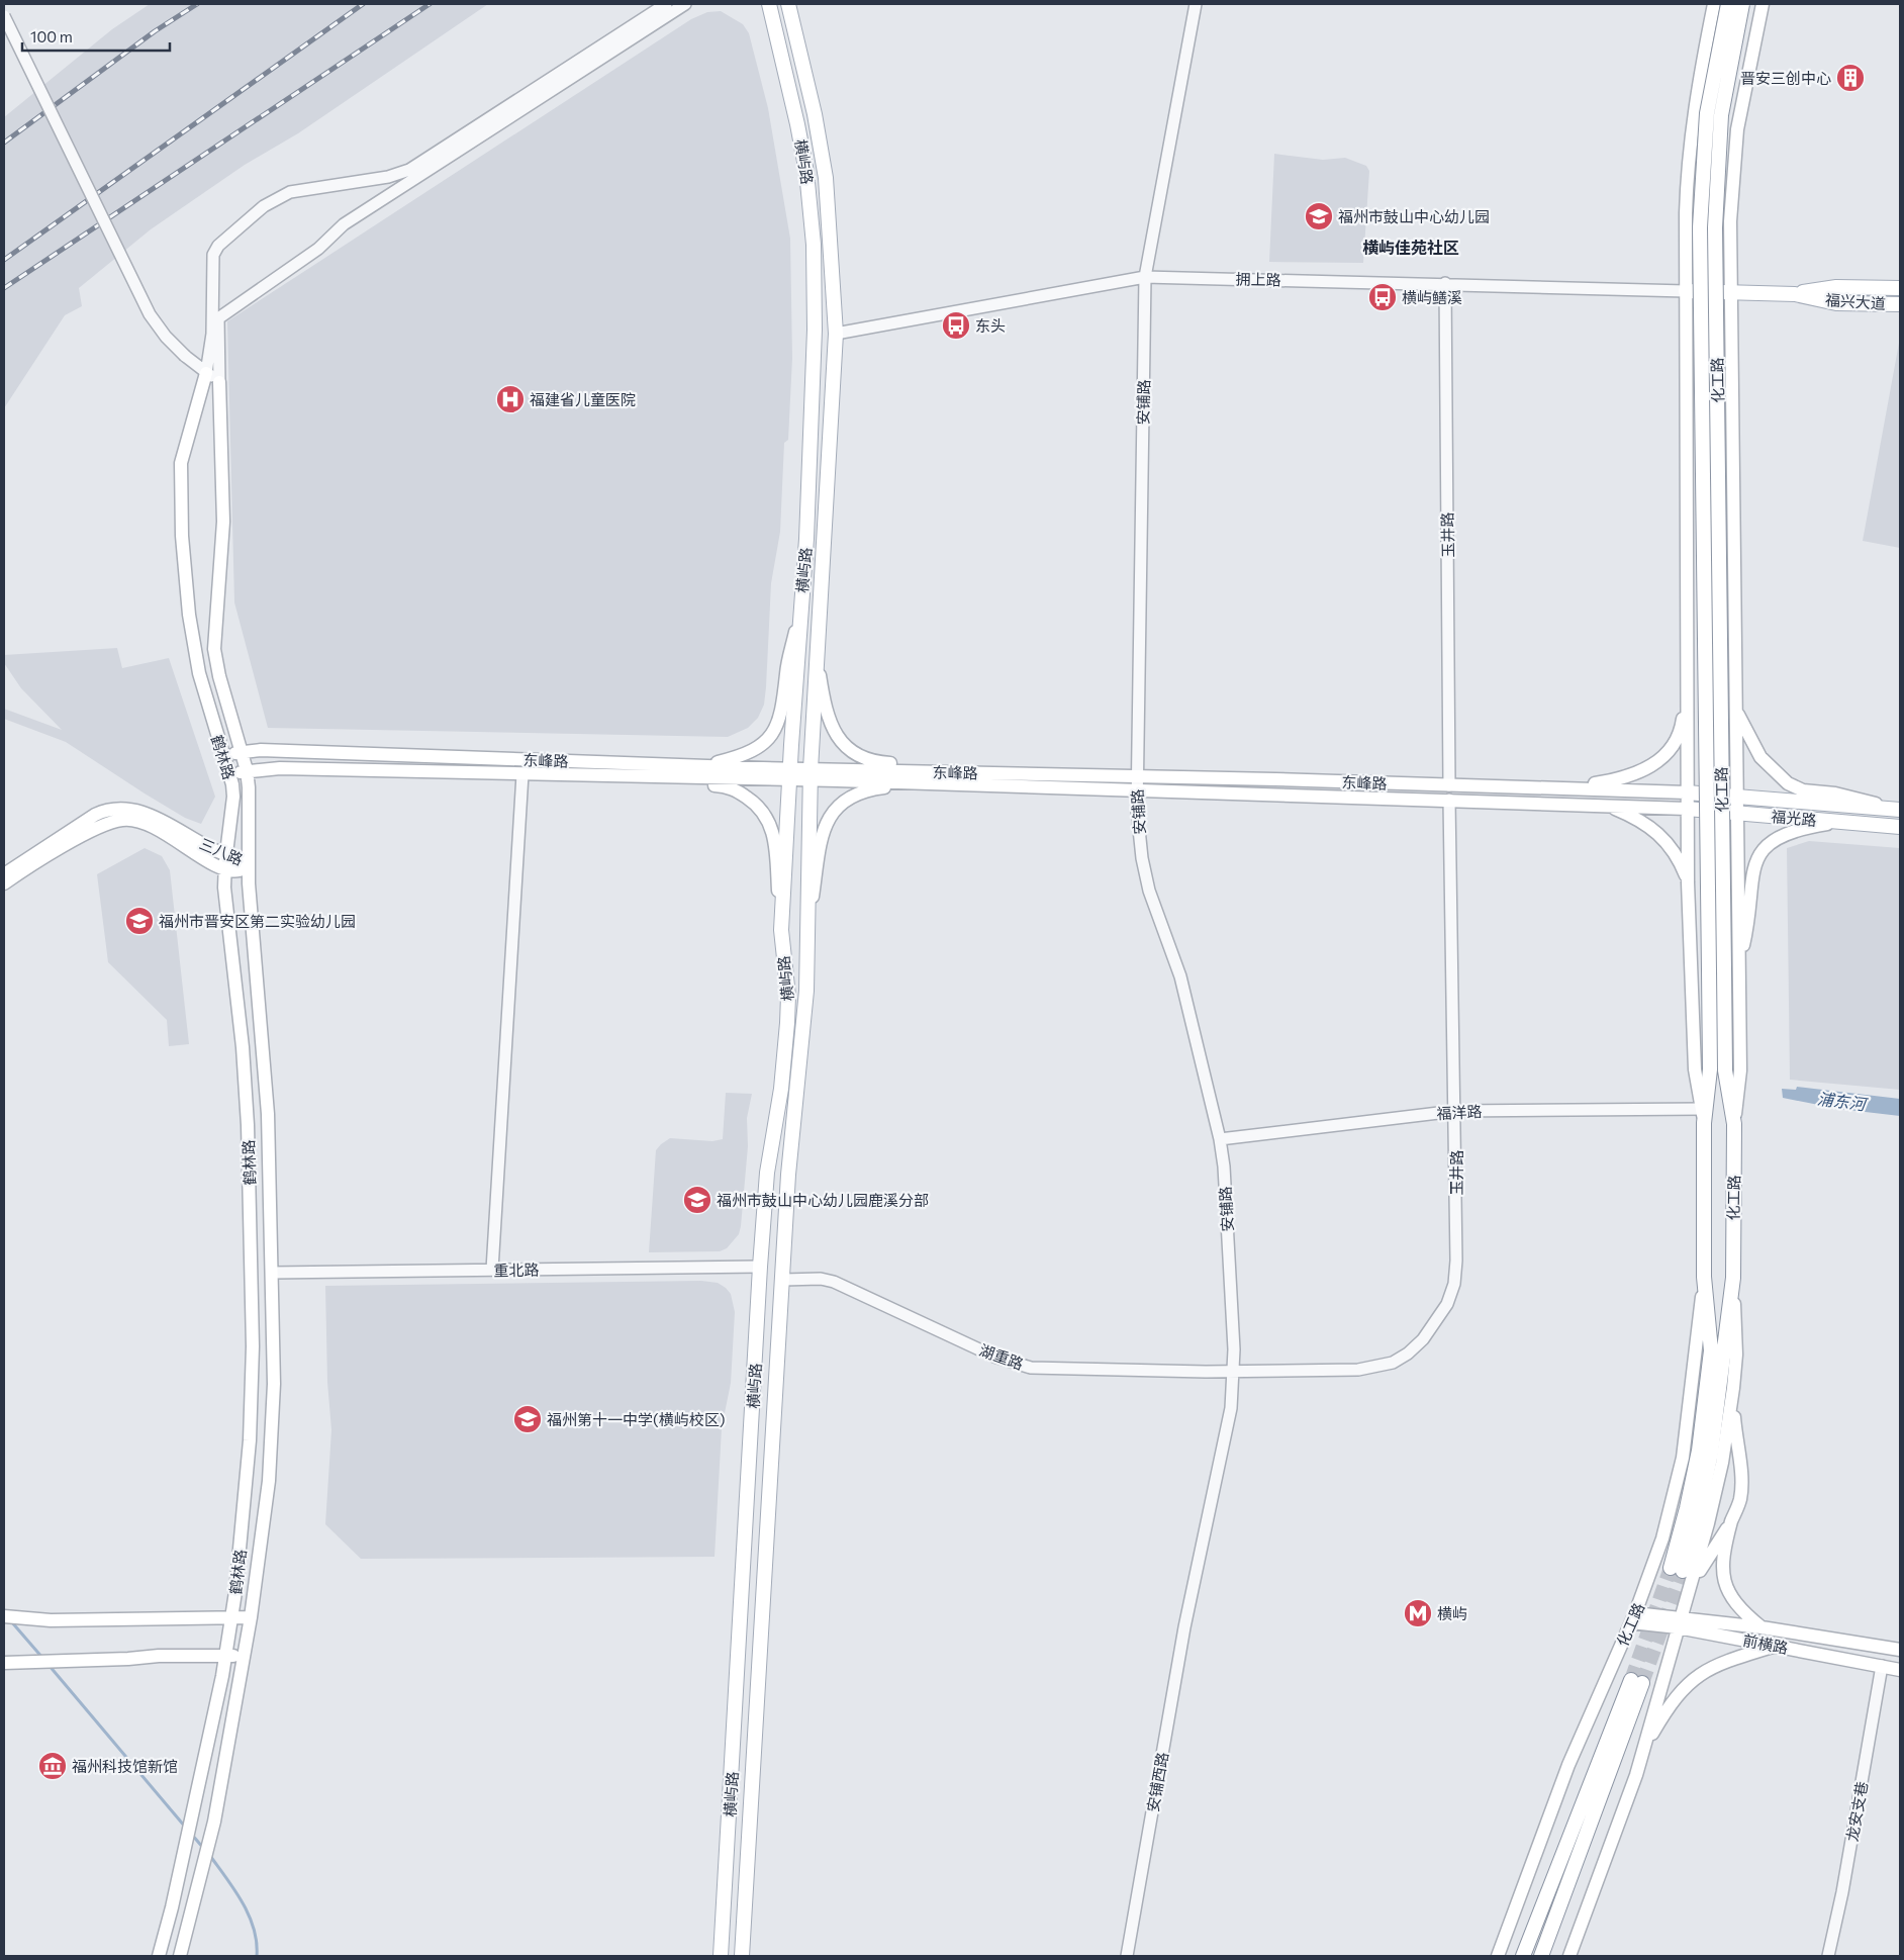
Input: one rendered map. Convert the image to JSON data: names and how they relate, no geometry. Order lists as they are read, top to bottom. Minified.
{"streets":{"main road":["横屿路","福兴大道","化工路","鹤林路","东峰路","福光路","三八路","前横路"],"street":["拥上路","安铺路","玉井路","福洋路","重北路","湖重路","安铺西路","龙安支巷"]},"crossings":[["横屿路","拥上路"],["横屿路","东峰路"],["横屿路","重北路"],["横屿路","湖重路"],["拥上路","安铺路"],["拥上路","玉井路"],["化工路","前横路"],["安铺路","玉井路"],["安铺路","东峰路"],["安铺路","福洋路"],["安铺路","湖重路"],["安铺路","安铺西路"],["玉井路","东峰路"],["玉井路","福洋路"],["玉井路","湖重路"],["鹤林路","东峰路"],["鹤林路","三八路"],["鹤林路","重北路"],["东峰路","福光路"],["前横路","龙安支巷"]],"districts":["横屿佳苑社区"],"water":["浦东河"],"places":{"building":["晋安三创中心"],"school or university":["福州市鼓山中心幼儿园","福州市晋安区第二实验幼儿园","福州市鼓山中心幼儿园鹿溪分部","福州第十一中学(横屿校区)"],"bus stop":["横屿鳝溪","东头"],"hospital":["福建省儿童医院"],"metro station":["横屿"],"museum":["福州科技馆新馆"]},"scale_bar":"100 m"}
